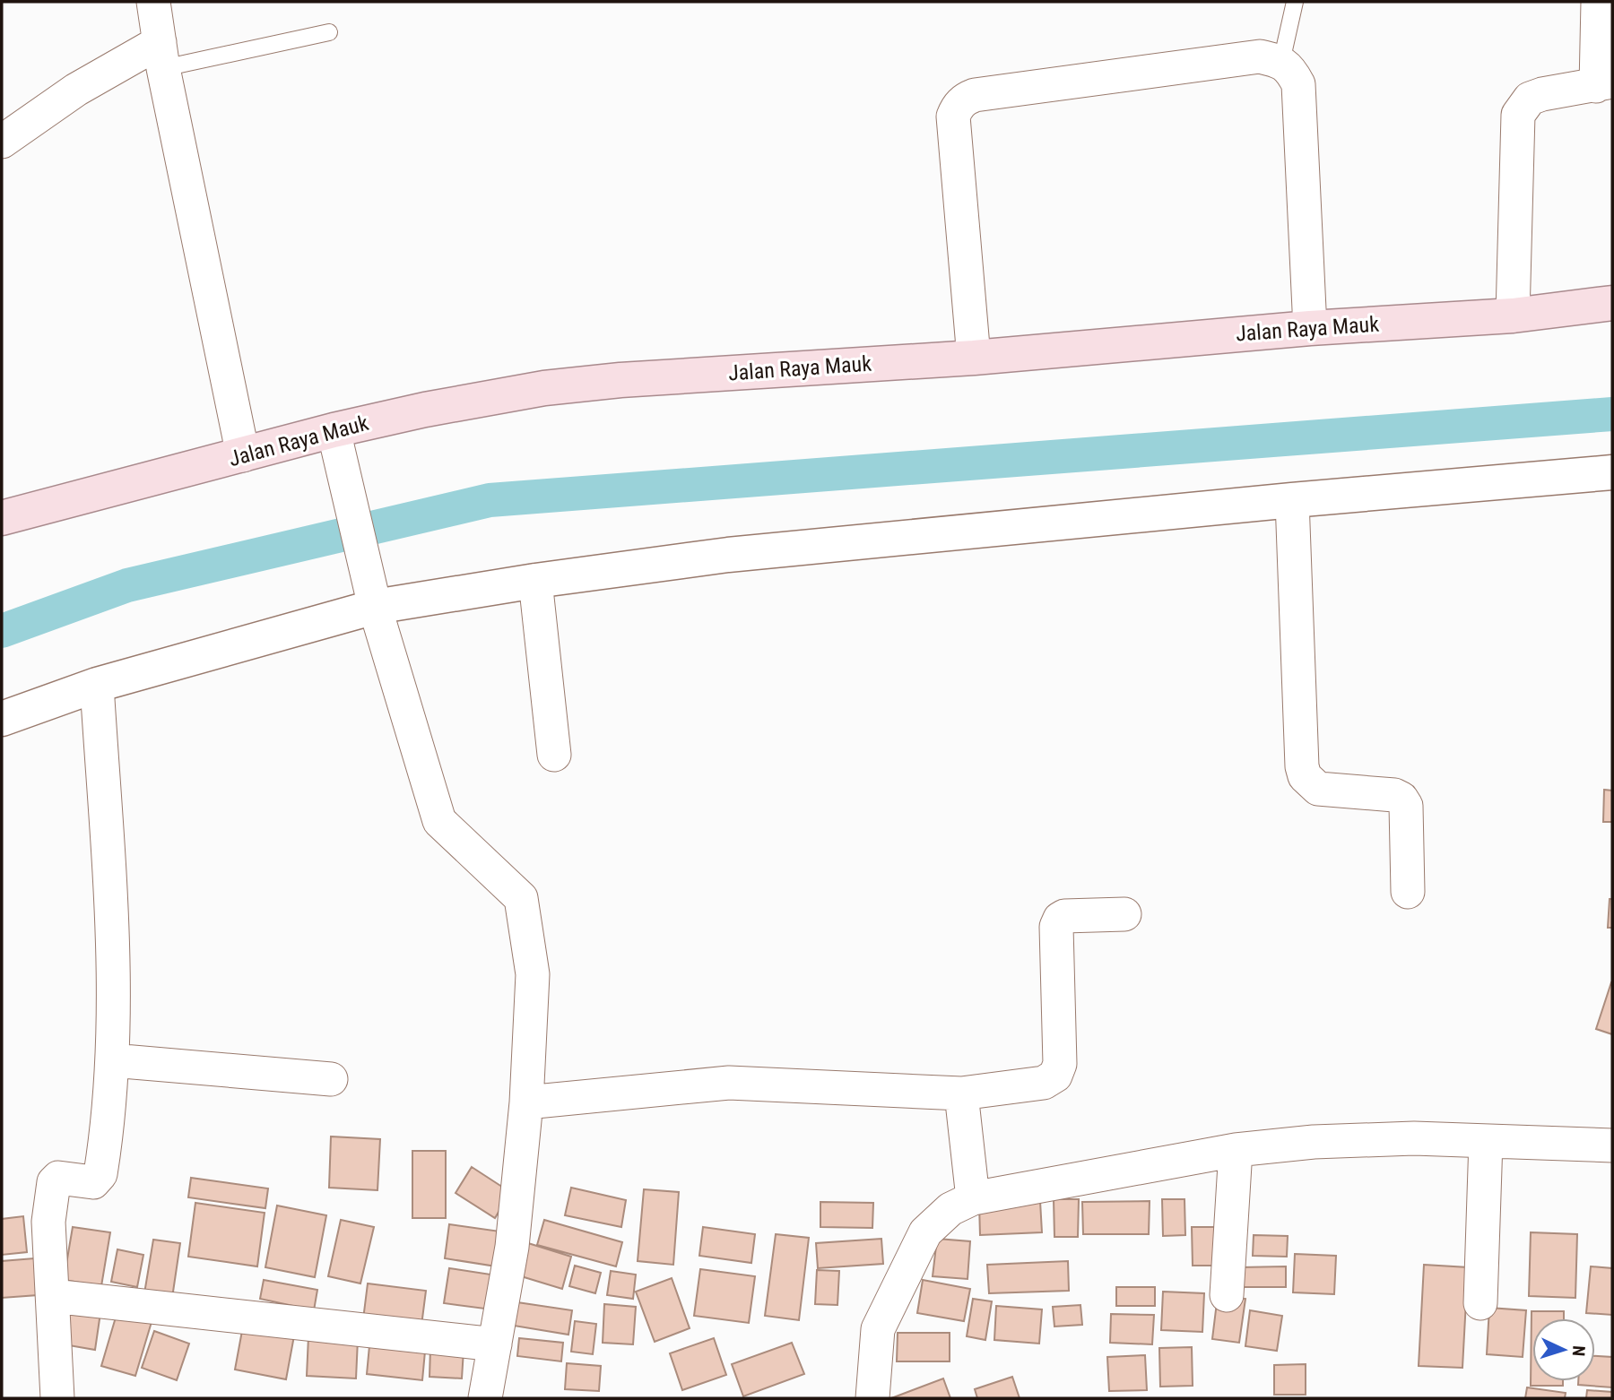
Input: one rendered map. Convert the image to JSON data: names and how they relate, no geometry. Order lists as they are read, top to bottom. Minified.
{"streets":{"main road":["Jalan Raya Mauk"]},"north":"right"}
